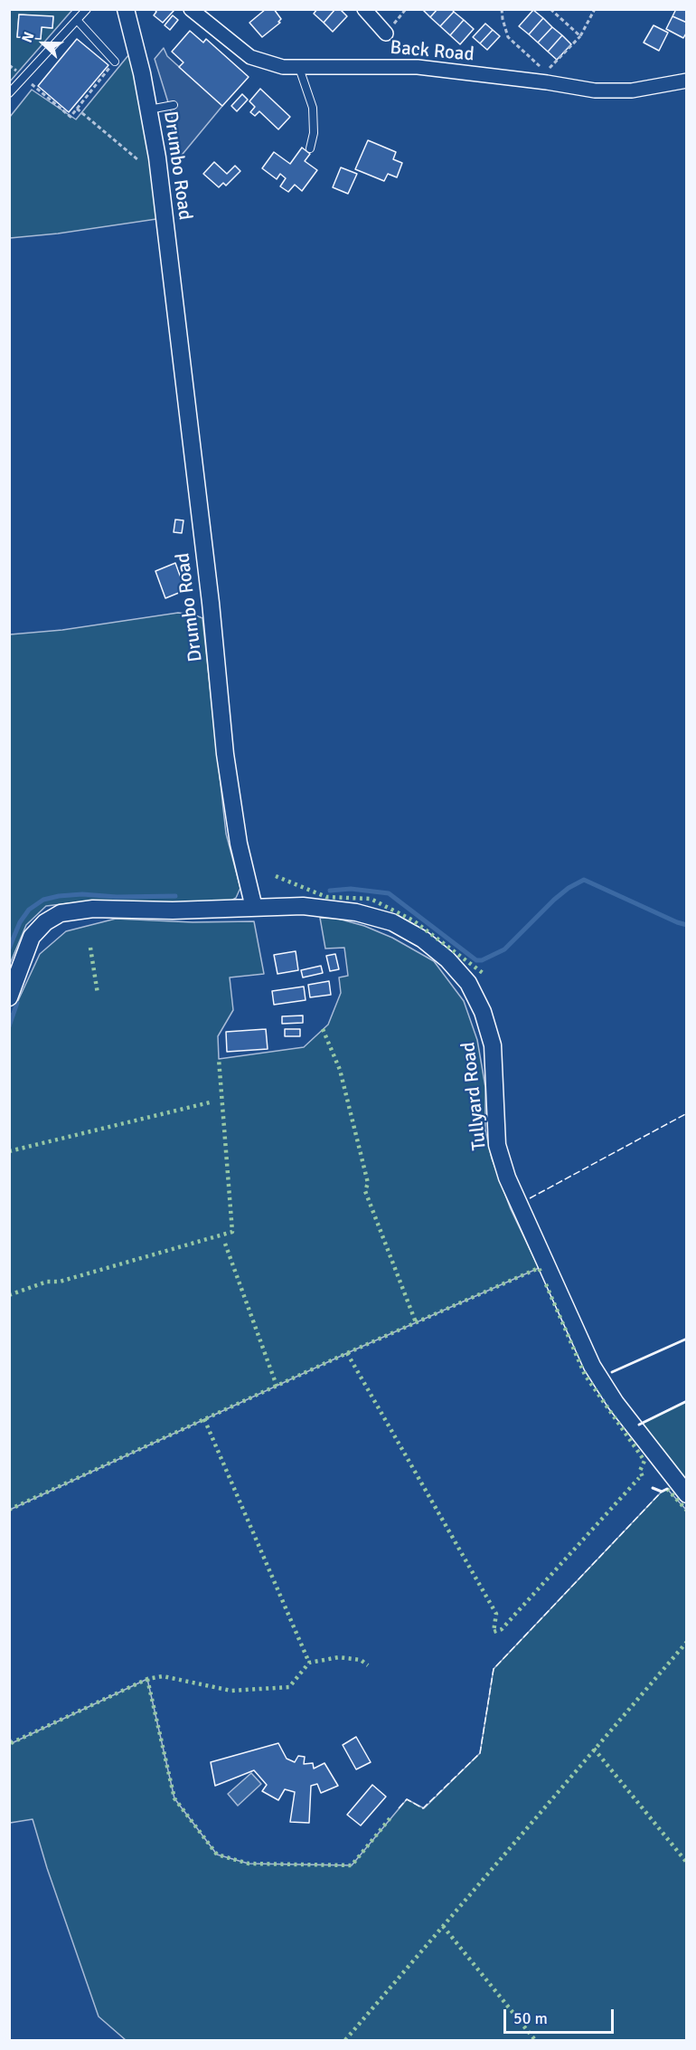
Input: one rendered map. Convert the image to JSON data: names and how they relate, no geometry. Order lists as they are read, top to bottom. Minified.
{"streets":{"street":["Back Road","Drumbo Road","Tullyard Road"]},"crossings":[["Drumbo Road","Tullyard Road"]],"scale_bar":"50 m","north":"left"}
